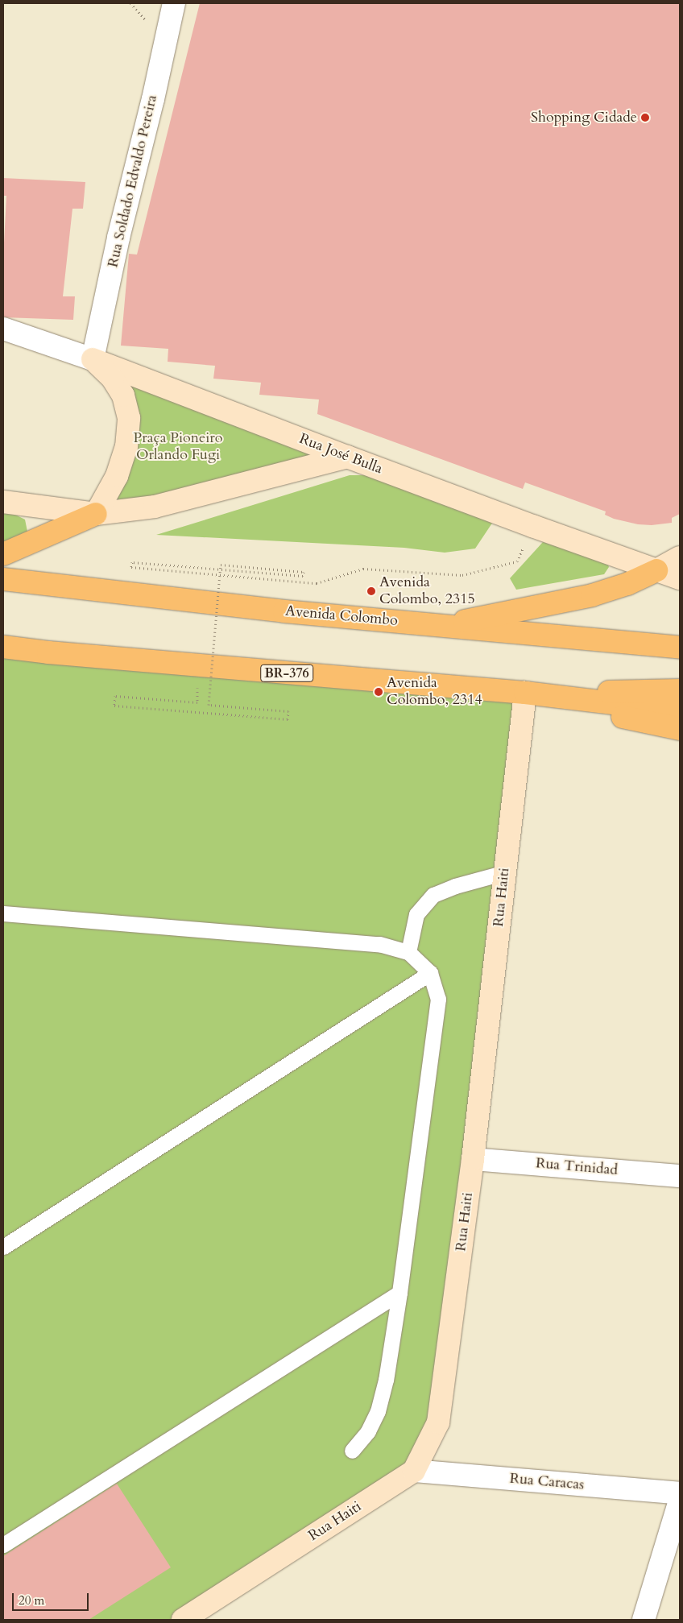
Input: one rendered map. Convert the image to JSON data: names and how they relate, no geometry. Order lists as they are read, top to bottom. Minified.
{"streets":{"main road":["Avenida Colombo","BR-376"],"street":["Rua Soldado Edvaldo Pereira","Rua José Bulla","Rua Haiti","Rua Trinidad","Rua Caracas"]},"crossings":[["Rua Soldado Edvaldo Pereira","Rua José Bulla"],["BR-376","Rua Haiti"],["Rua Haiti","Rua Trinidad"],["Rua Haiti","Rua Caracas"]],"parks":["Praça Pioneiro Orlando Fugi"],"places":["Shopping Cidade","Avenida Colombo, 2315","Avenida Colombo, 2314"],"scale_bar":"20 m"}
